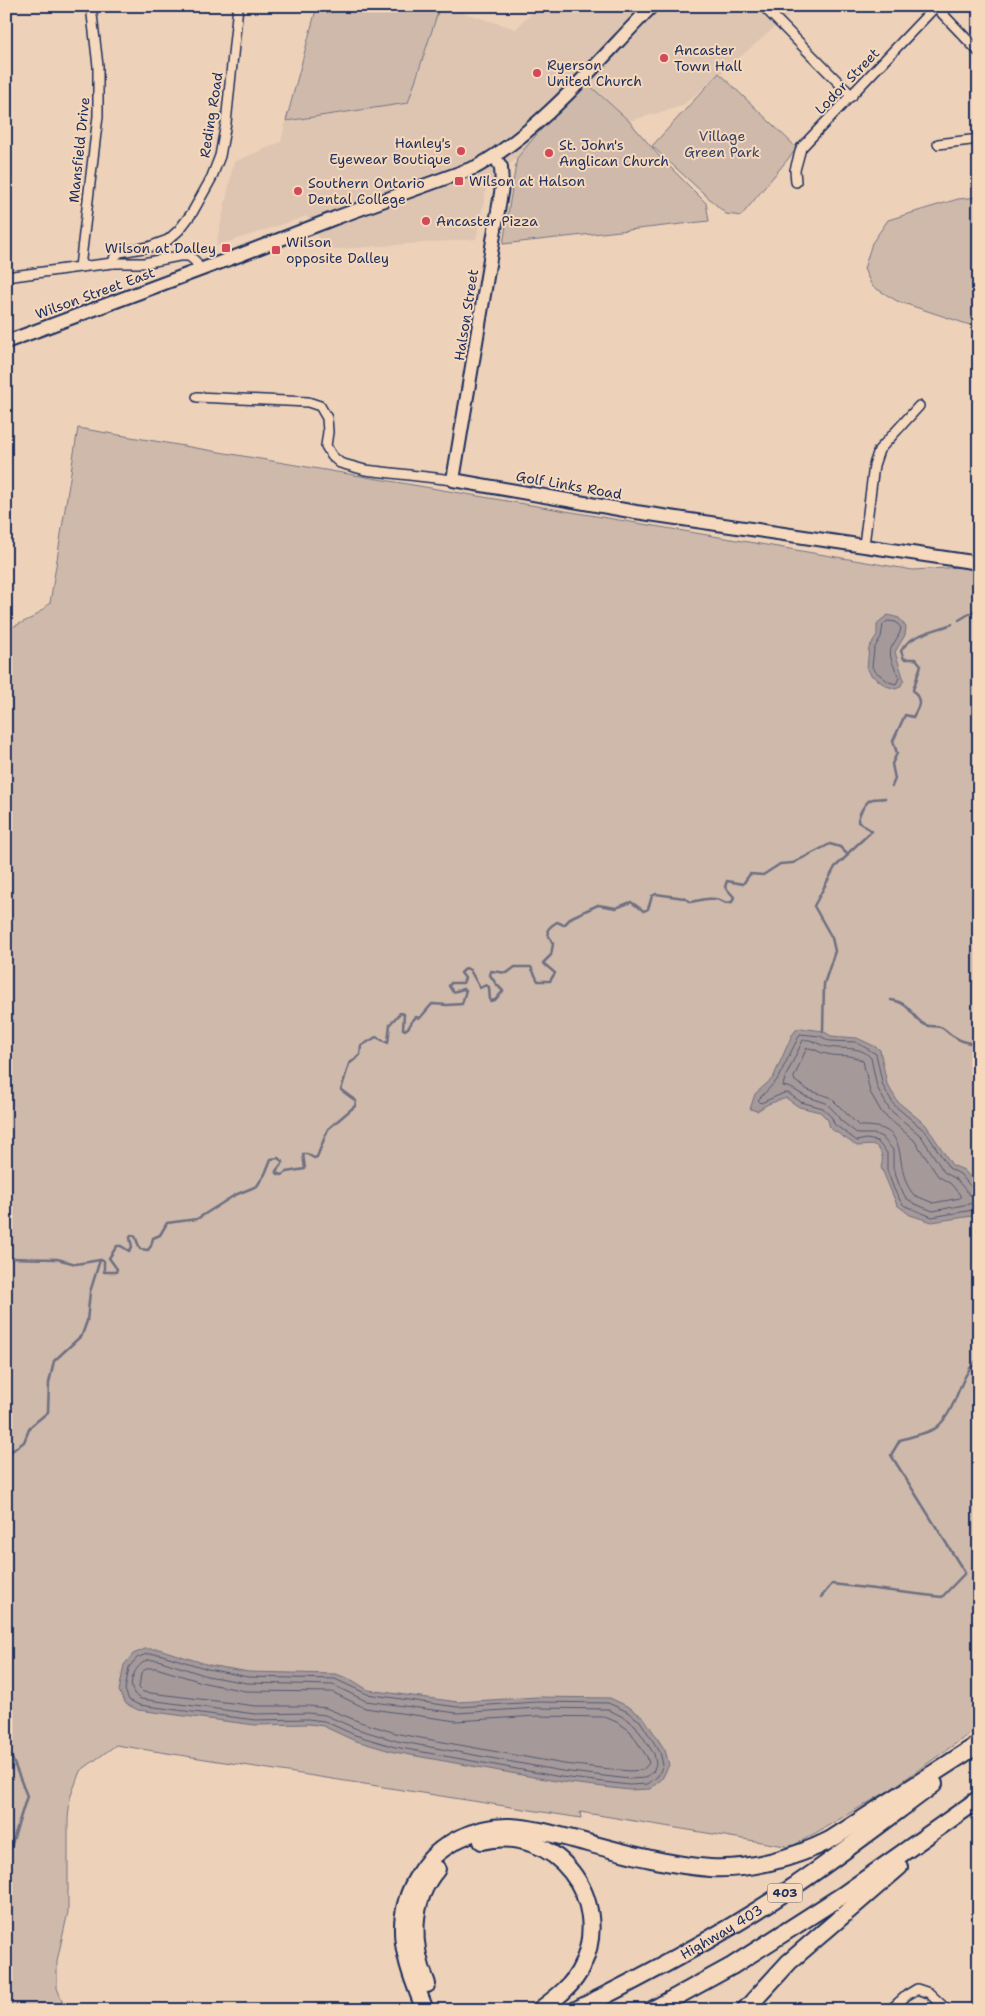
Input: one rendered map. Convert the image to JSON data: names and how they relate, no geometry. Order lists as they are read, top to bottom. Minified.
{"streets":{"highway":["403","Highway 403"],"main road":["Wilson Street East","Halson Street","Golf Links Road"],"street":["Lodor Street","Reding Road","Mansfield Drive"]},"crossings":[["Wilson Street East","Halson Street"],["Halson Street","Golf Links Road"]],"parks":["Village Green Park"],"places":{"other":["Ancaster Town Hall","Ryerson United Church","Hanley's Eyewear Boutique","St. John's Anglican Church","Southern Ontario Dental College","Ancaster Pizza"],"transit":["Wilson at Halson","Wilson at Dalley","Wilson opposite Dalley"]}}
